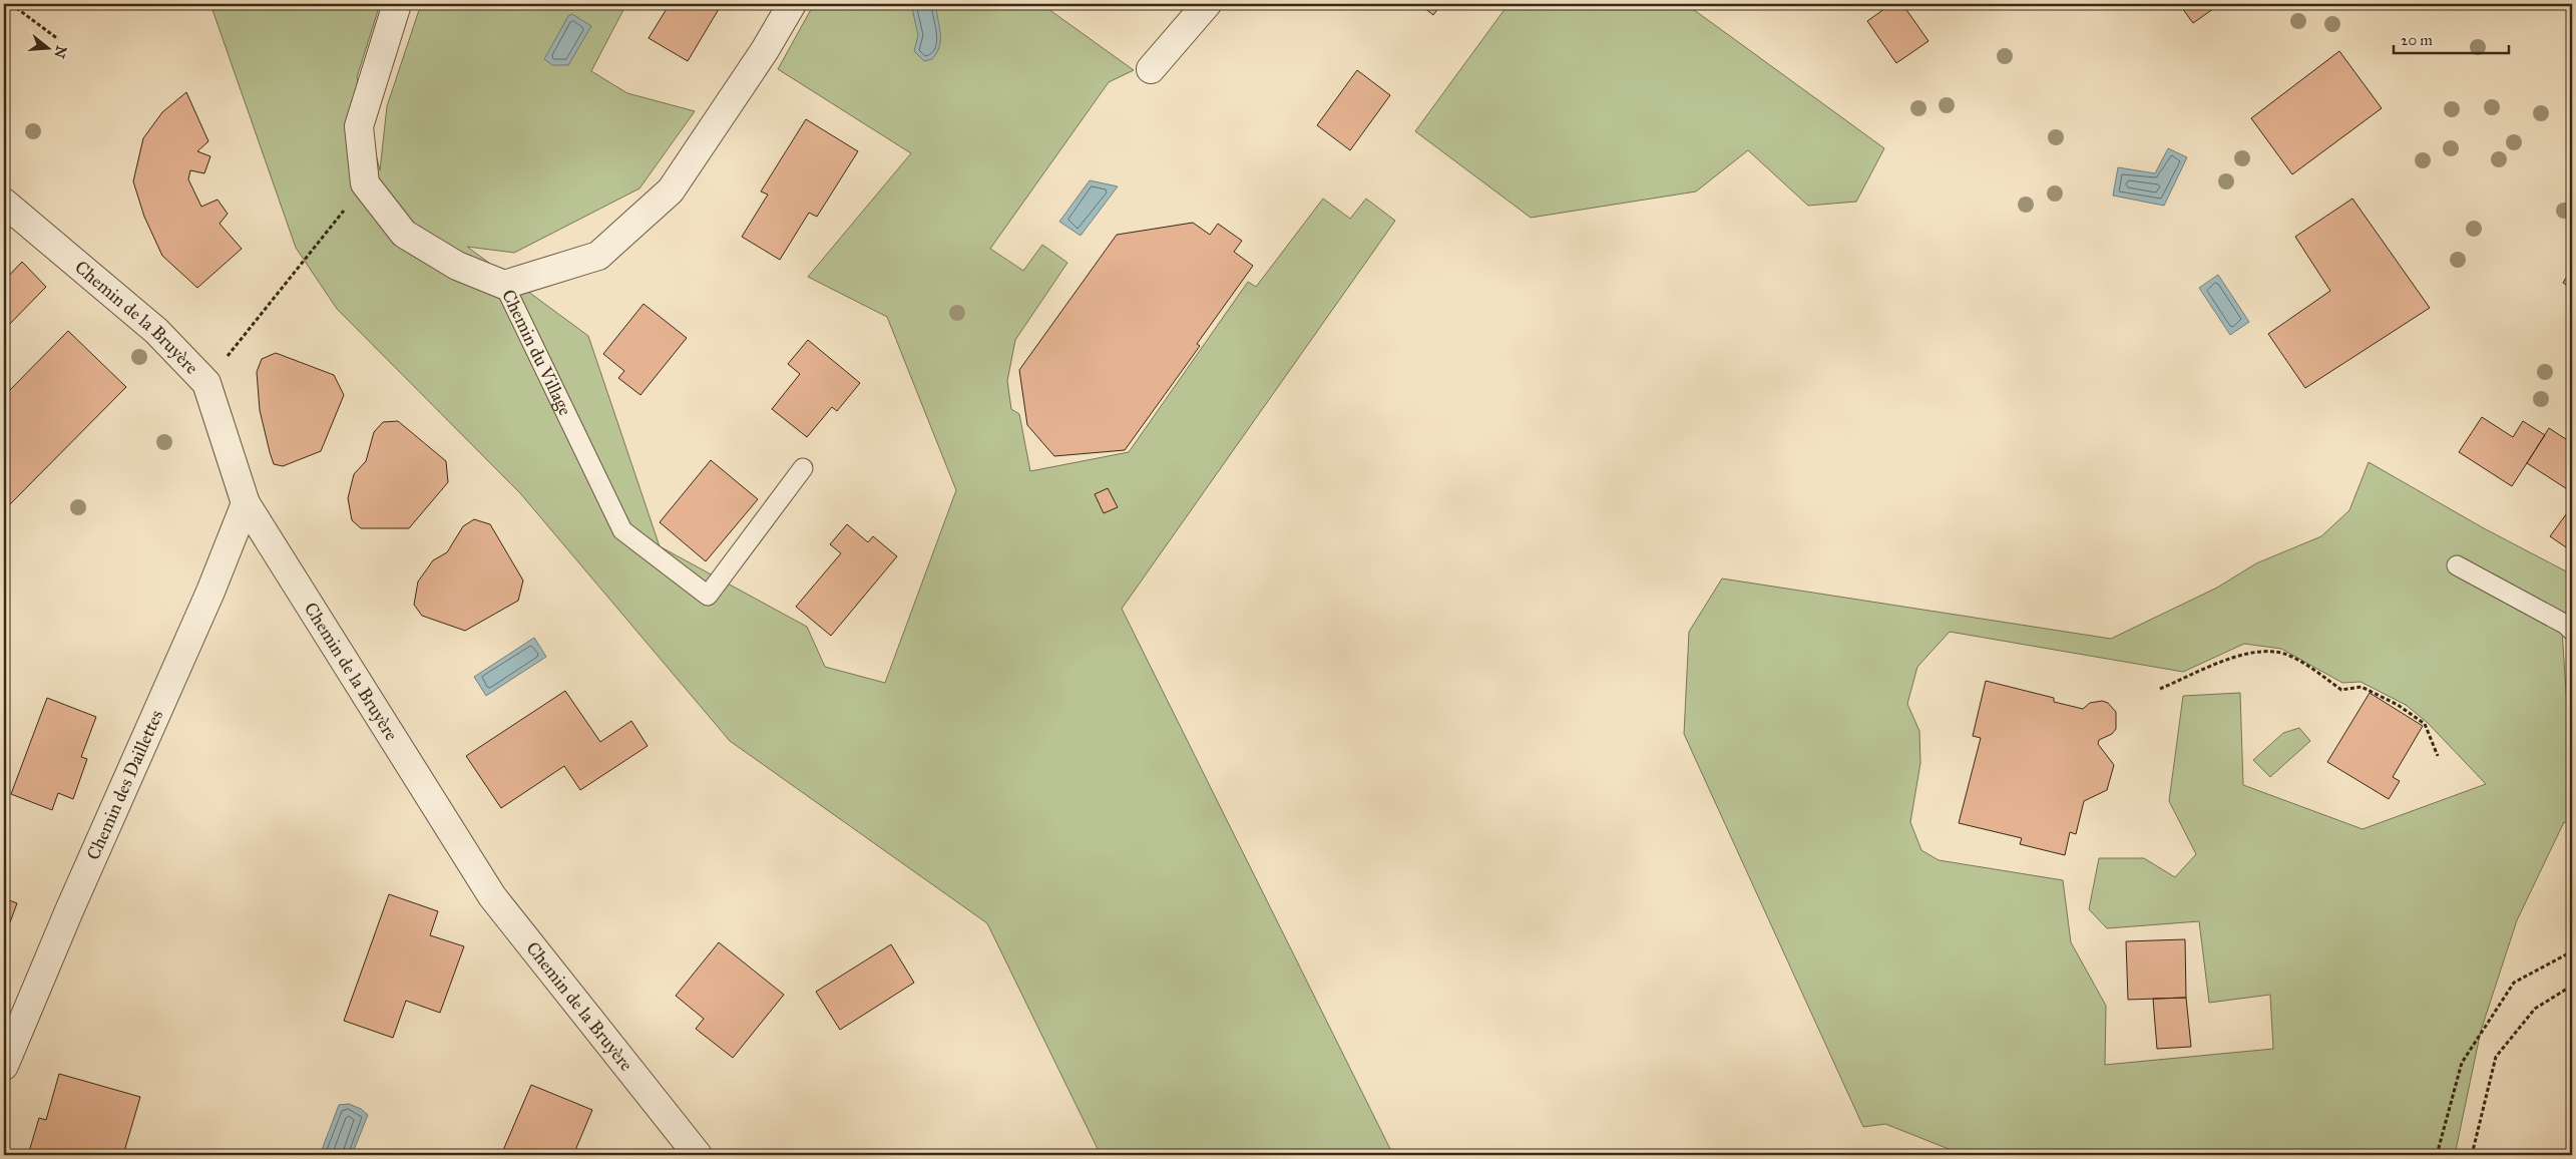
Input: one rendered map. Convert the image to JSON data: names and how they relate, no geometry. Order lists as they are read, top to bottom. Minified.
{"streets":{"street":["Chemin de la Bruyère","Chemin du Village","Chemin des Daillettes"]},"crossings":[["Chemin de la Bruyère","Chemin des Daillettes"]],"scale_bar":"20 m","north":"right"}
